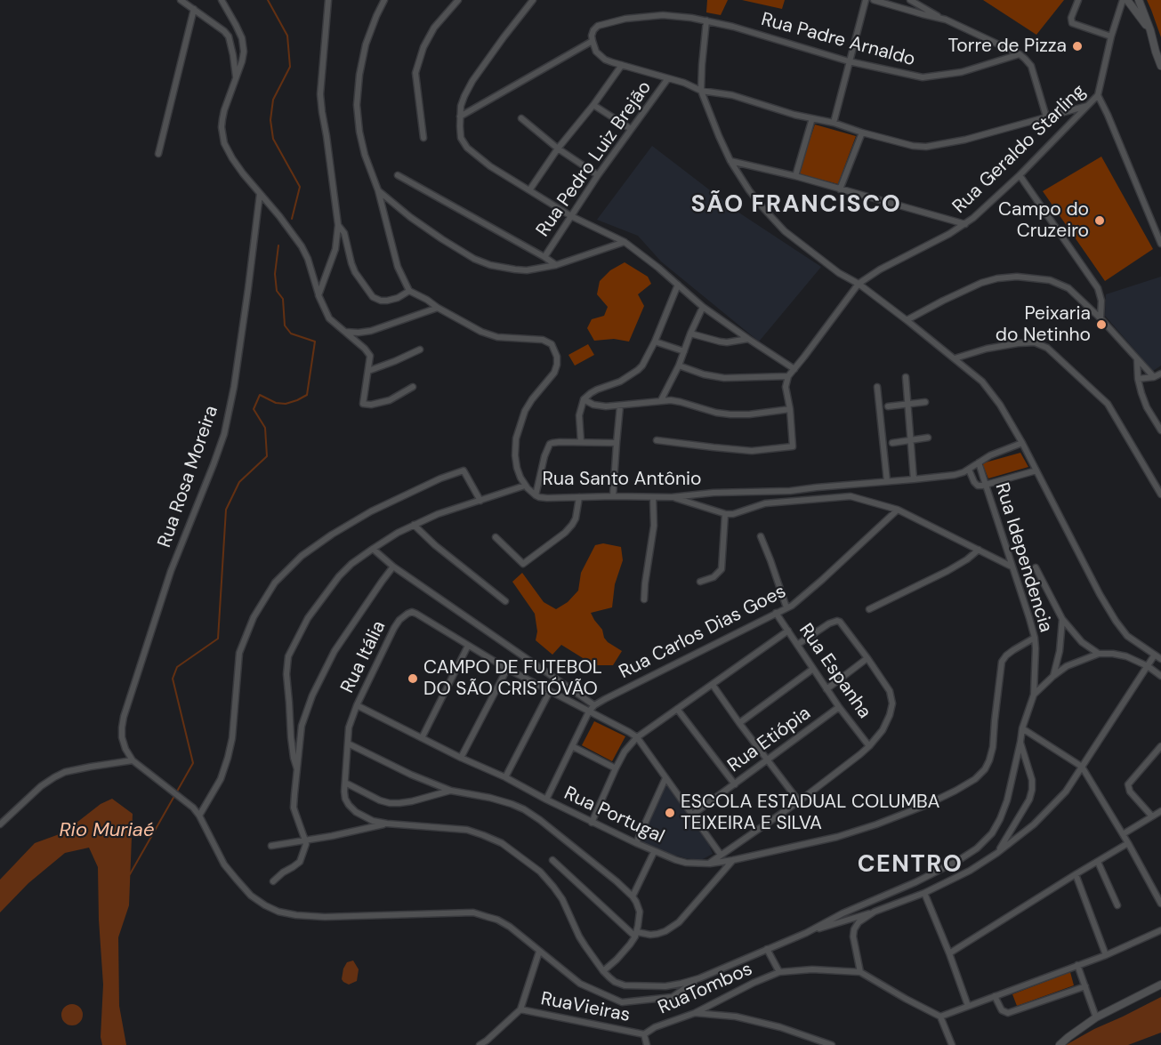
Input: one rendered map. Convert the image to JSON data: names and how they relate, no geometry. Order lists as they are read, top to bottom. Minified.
{"streets":{"street":["Rua Padre Arnaldo","Rua Geraldo Starling","Rua Pedro Luiz Brejão","Rua Rosa Moreira","Rua Santo Antônio","Rua Idependencia","Rua Carlos Dias Goes","Rua Itália","Rua Espanha","Rua Etiópia","Rua Portugal","RuaTombos","RuaVieiras"]},"crossings":[["Rua Santo Antônio","Rua Idependencia"],["Rua Idependencia","Rua Portugal"],["Rua Carlos Dias Goes","Rua Itália"],["Rua Carlos Dias Goes","Rua Espanha"],["Rua Carlos Dias Goes","Rua Portugal"],["Rua Itália","Rua Portugal"],["Rua Espanha","Rua Etiópia"],["RuaTombos","RuaVieiras"]],"districts":["SÃO FRANCISCO","CENTRO"],"water":["Rio Muriaé"],"places":["Torre de Pizza","Campo do Cruzeiro","Peixaria do Netinho","CAMPO DE FUTEBOL DO SÃO CRISTÓVÃO","ESCOLA ESTADUAL COLUMBA TEIXEIRA E SILVA"]}
